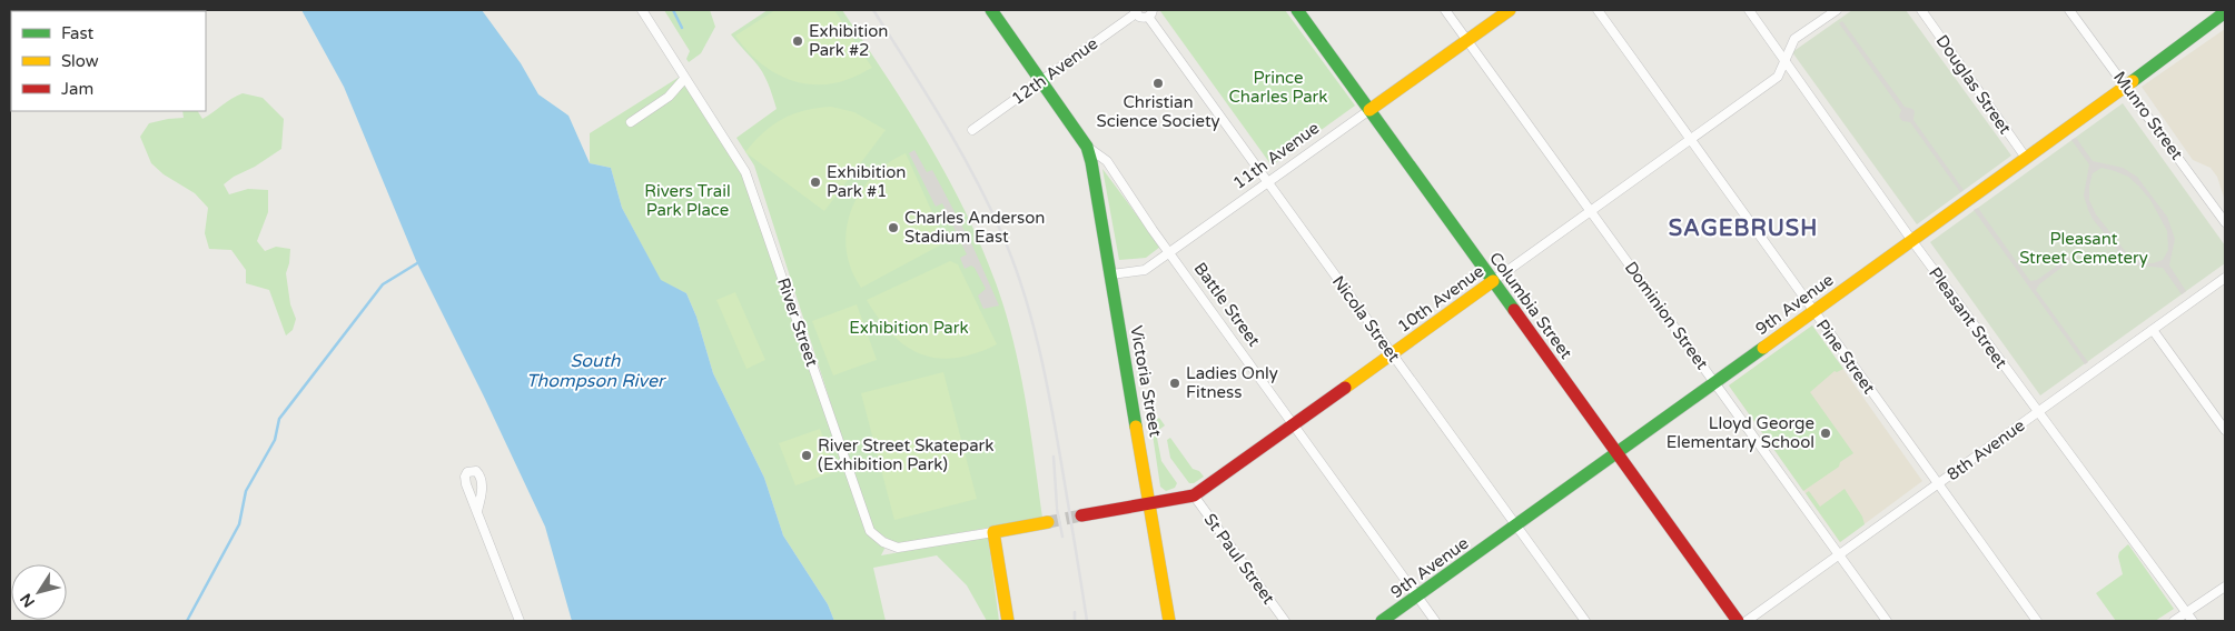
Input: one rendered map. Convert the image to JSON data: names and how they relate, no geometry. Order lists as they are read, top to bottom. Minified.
{"streets":{"street":["12th Avenue","Douglas Street","Munro Street","11th Avenue","10th Avenue","Battle Street","9th Avenue","Columbia Street","Dominion Street","Pleasant Street","Nicola Street","River Street","Pine Street","Victoria Street","8th Avenue","St Paul Street"]},"crossings":[["12th Avenue","Battle Street"],["Douglas Street","9th Avenue"],["Munro Street","9th Avenue"],["11th Avenue","Battle Street"],["11th Avenue","Columbia Street"],["11th Avenue","Dominion Street"],["11th Avenue","Nicola Street"],["11th Avenue","Victoria Street"],["10th Avenue","Battle Street"],["10th Avenue","Columbia Street"],["10th Avenue","Dominion Street"],["10th Avenue","Pleasant Street"],["10th Avenue","Nicola Street"],["10th Avenue","Pine Street"],["10th Avenue","Victoria Street"],["10th Avenue","St Paul Street"],["Battle Street","9th Avenue"],["Battle Street","Victoria Street"],["9th Avenue","Columbia Street"],["9th Avenue","Dominion Street"],["9th Avenue","Pleasant Street"],["9th Avenue","Nicola Street"],["9th Avenue","Pine Street"],["Dominion Street","8th Avenue"],["Pleasant Street","8th Avenue"],["Pine Street","8th Avenue"]],"districts":["SAGEBRUSH"],"water":["South Thompson River"],"parks":["Prince Charles Park","Rivers Trail Park Place","Pleasant Street Cemetery","Exhibition Park"],"places":["Exhibition Park #2","Christian Science Society","Exhibition Park #1","Charles Anderson Stadium East","Ladies Only Fitness","Lloyd George Elementary School","River Street Skatepark (Exhibition Park)"],"legend":["Fast","Slow","Jam"],"north":"bottom left"}
